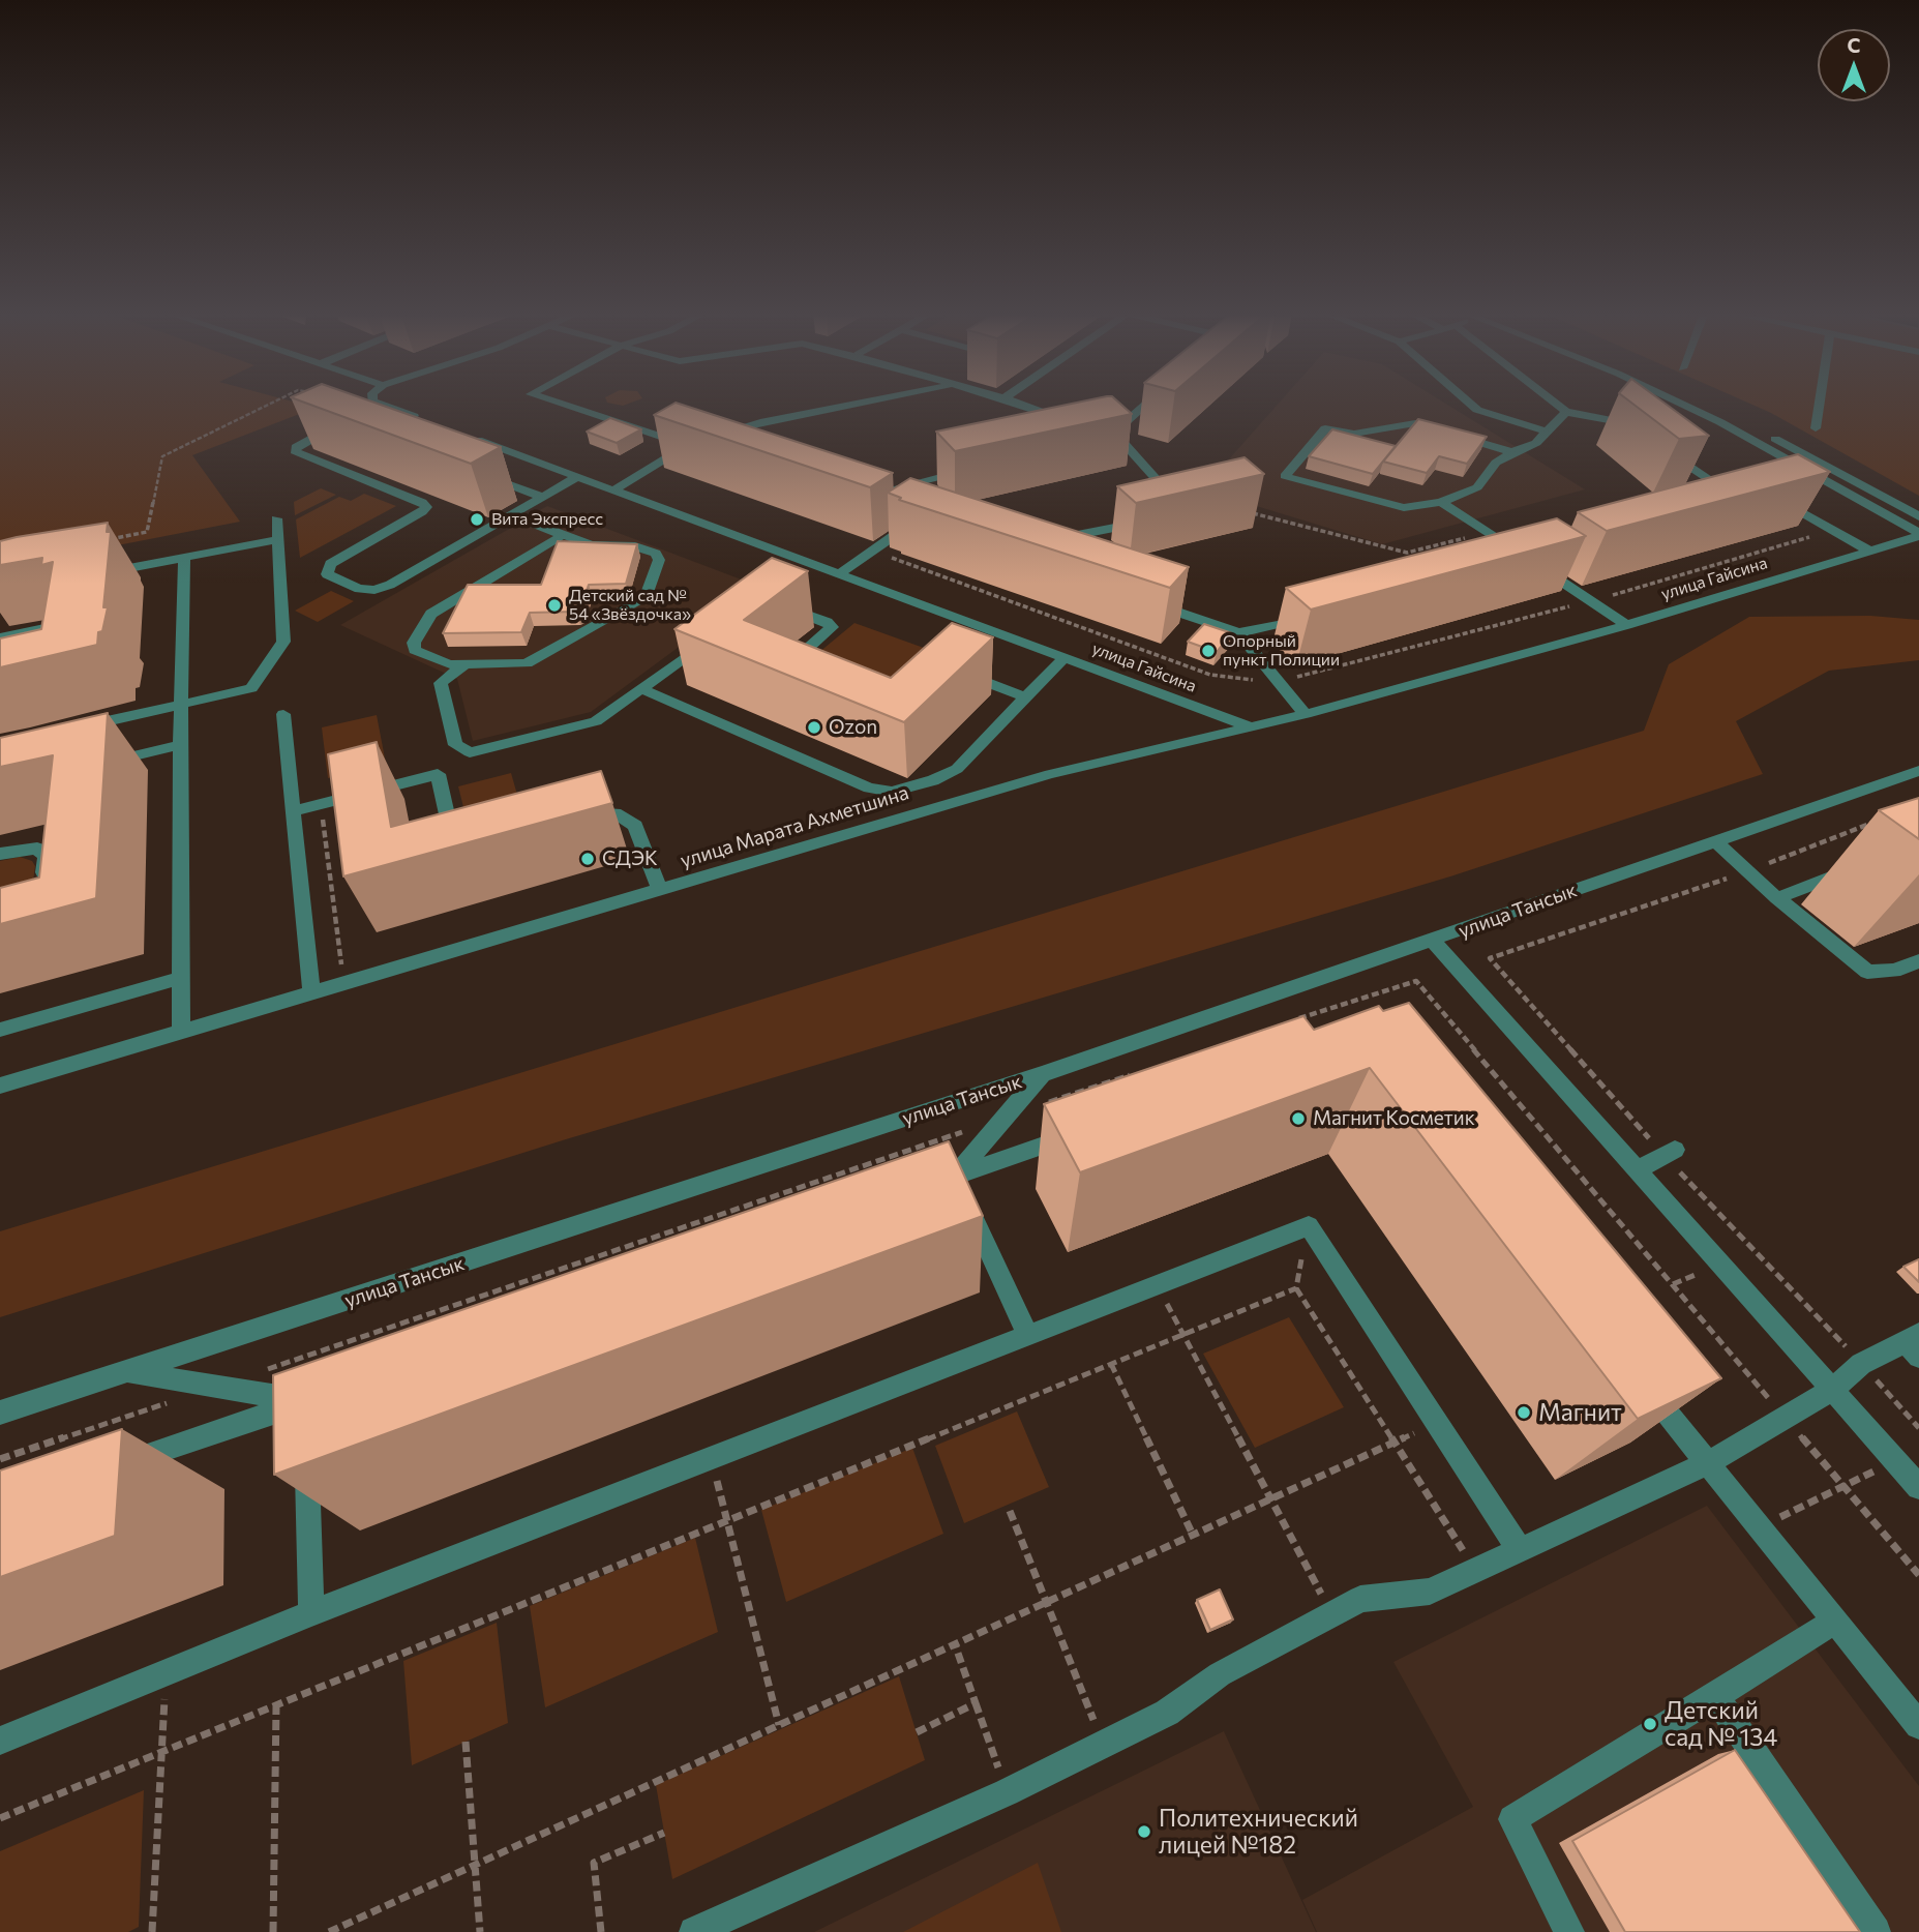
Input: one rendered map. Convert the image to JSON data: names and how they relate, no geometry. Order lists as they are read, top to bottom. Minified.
{"streets":{"street":["улица Гайсина","улица Марата Ахметшина","улица Тансык"]},"crossings":[["улица Гайсина","улица Марата Ахметшина"]],"places":["Вита Экспресс","Детский сад № 54 «Звёздочка»","Опорный пункт Полиции","Ozon","СДЭК","Магнит Косметик","Магнит","Детский сад № 134","Политехнический лицей №182"],"north":"top"}
